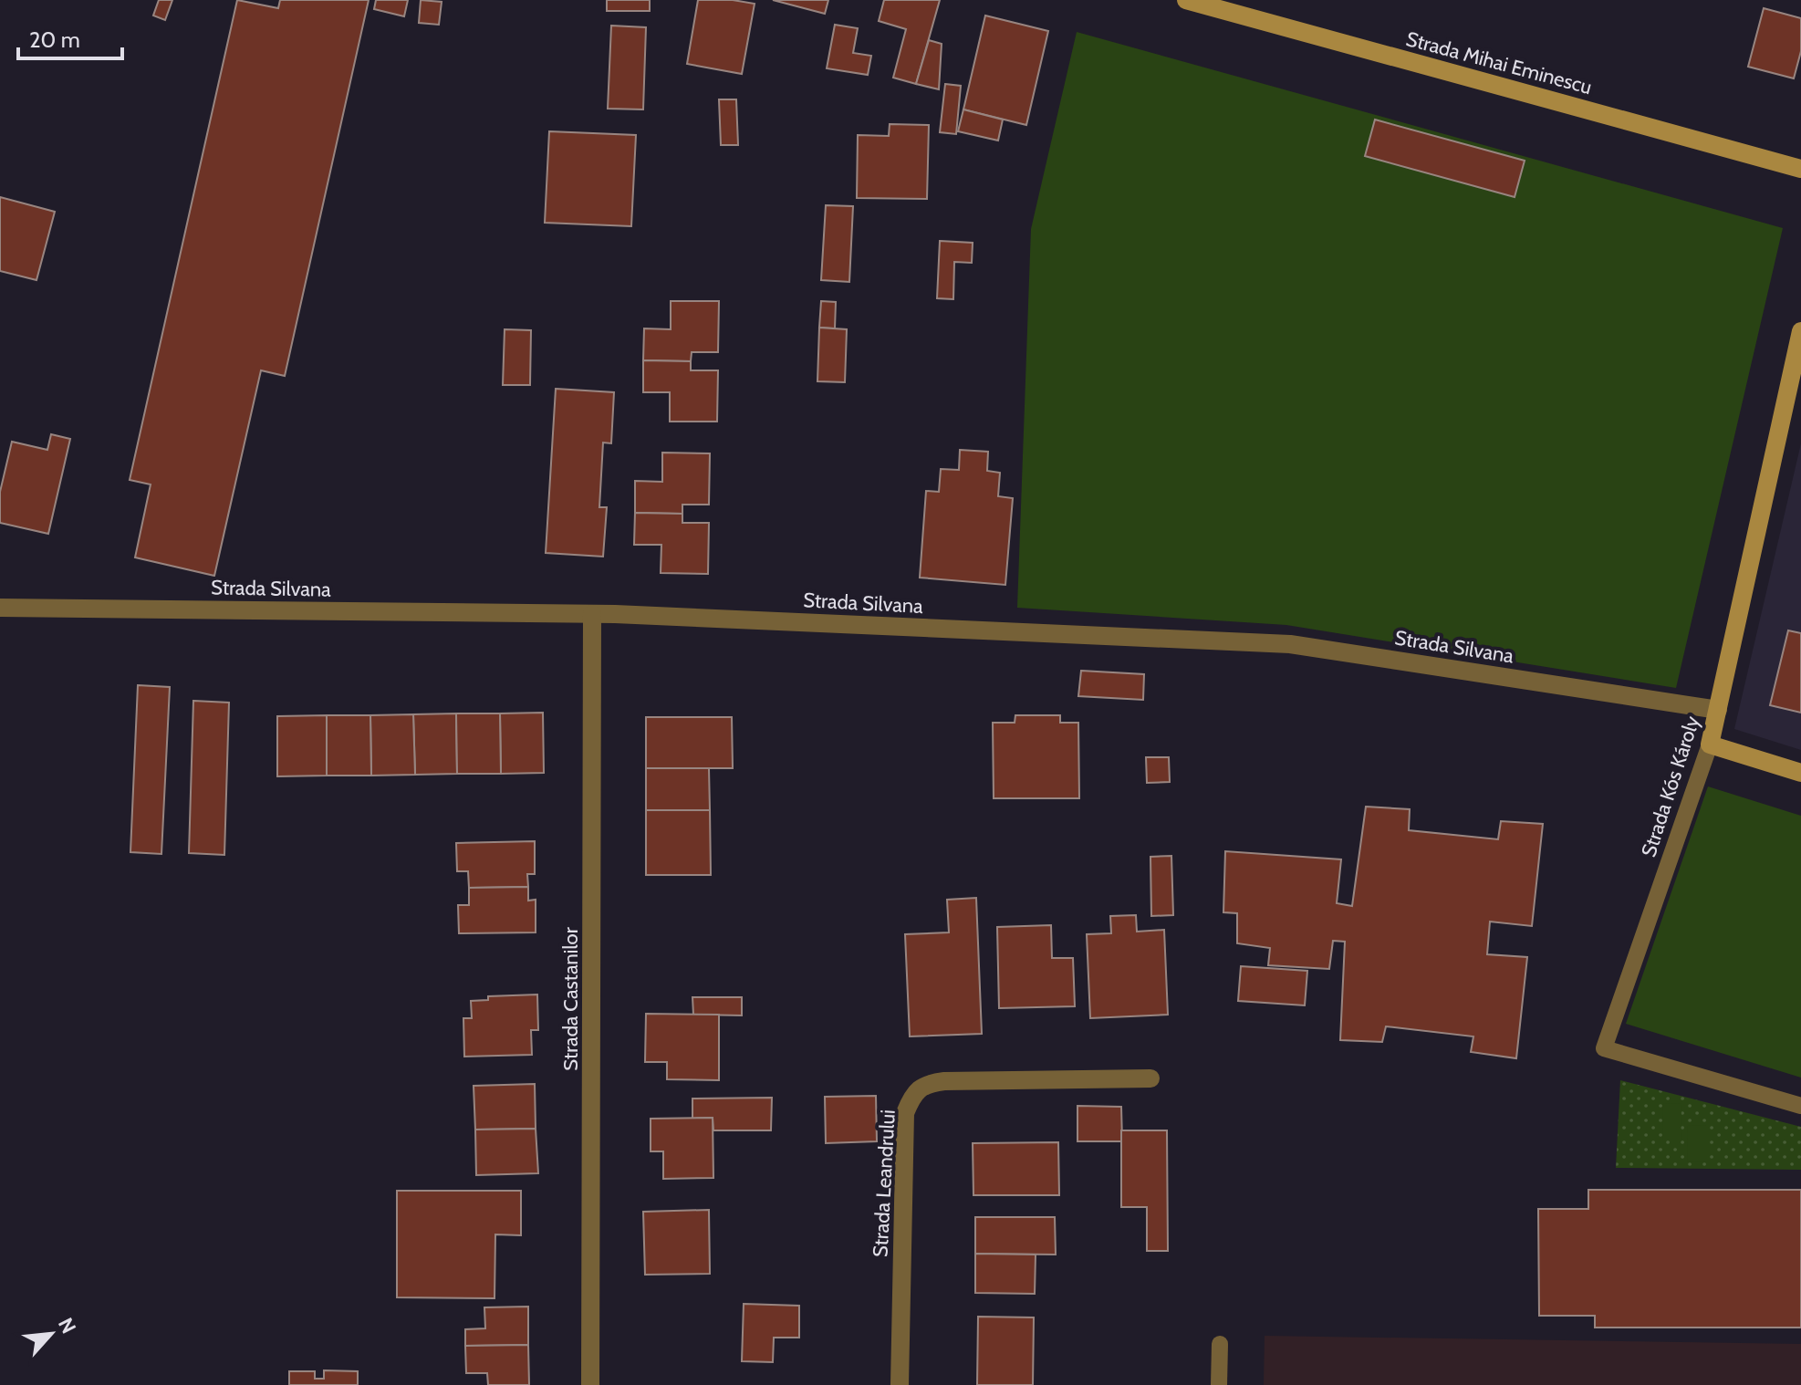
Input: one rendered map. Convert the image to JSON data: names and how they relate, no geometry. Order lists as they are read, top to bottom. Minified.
{"streets":{"street":["Strada Mihai Eminescu","Strada Silvana","Strada Kós Károly","Strada Castanilor","Strada Leandrului"]},"crossings":[["Strada Silvana","Strada Kós Károly"],["Strada Silvana","Strada Castanilor"]],"scale_bar":"20 m","north":"top right"}
